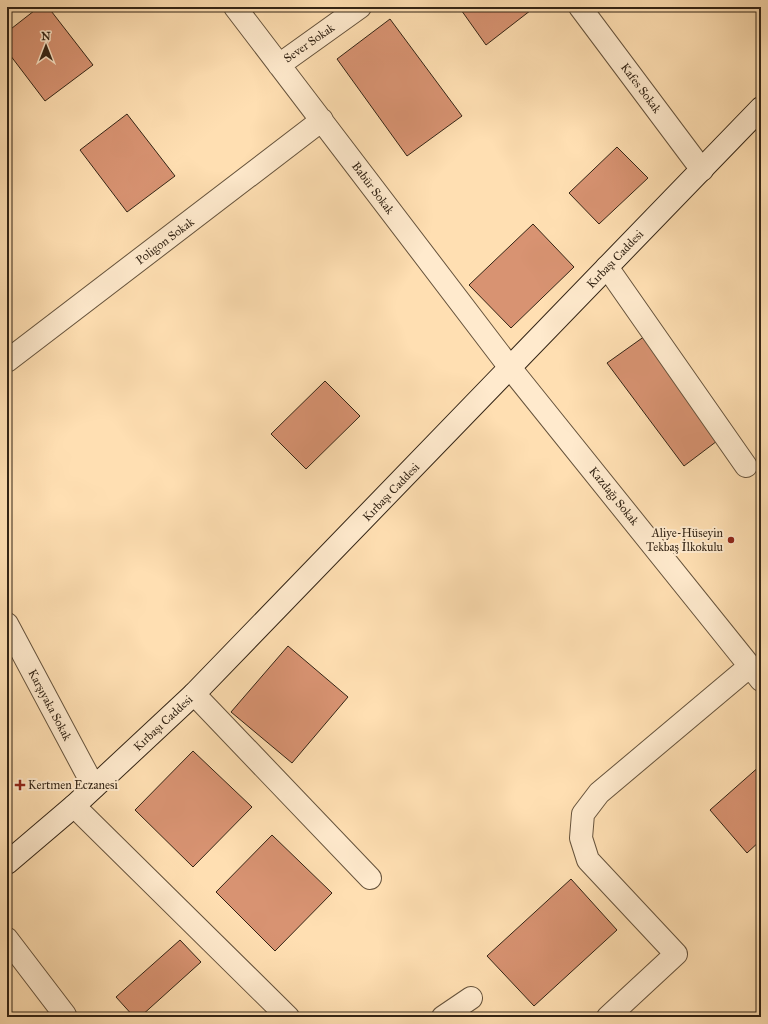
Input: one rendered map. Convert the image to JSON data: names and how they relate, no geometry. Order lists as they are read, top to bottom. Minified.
{"streets":{"street":["Sever Sokak","Kafes Sokak","Babür Sokak","Poligon Sokak","Kırbaşı Caddesi","Kazdağı Sokak","Karşıyaka Sokak"]},"crossings":[["Sever Sokak","Babür Sokak"],["Kafes Sokak","Kırbaşı Caddesi"],["Babür Sokak","Poligon Sokak"],["Babür Sokak","Kırbaşı Caddesi"],["Babür Sokak","Kazdağı Sokak"],["Kırbaşı Caddesi","Kazdağı Sokak"],["Kırbaşı Caddesi","Karşıyaka Sokak"]],"places":{"other":["Aliye-Hüseyin Tekbaş İlkokulu"],"health":["Kertmen Eczanesi"]},"north":"top"}
